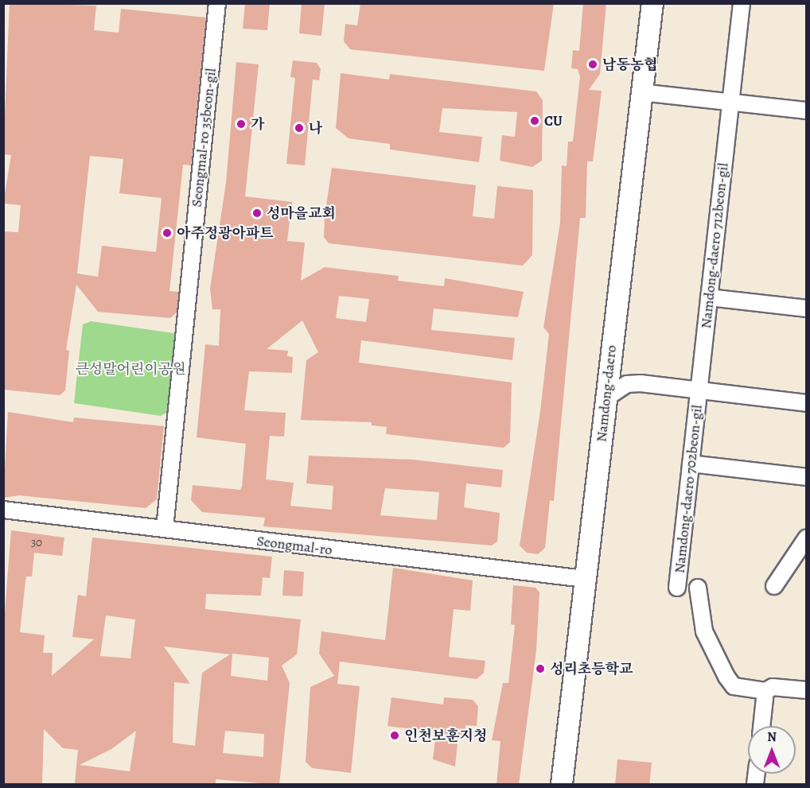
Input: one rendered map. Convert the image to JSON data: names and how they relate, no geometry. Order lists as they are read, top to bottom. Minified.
{"streets":{"main road":["Namdong-daero"],"street":["Seongmal-ro 35beon-gil","Namdong-daero 712beon-gil","Namdong-daero 702beon-gil","Seongmal-ro"]},"crossings":[["Seongmal-ro 35beon-gil","Seongmal-ro"],["Namdong-daero 712beon-gil","Namdong-daero 702beon-gil"],["Namdong-daero","Seongmal-ro"]],"parks":["큰성말어린이공원"],"places":["남동농협","CU","가","나","성마을교회","아주정광아파트","성리초등학교","인천보훈지청"],"house_numbers":["30"],"north":"top"}
